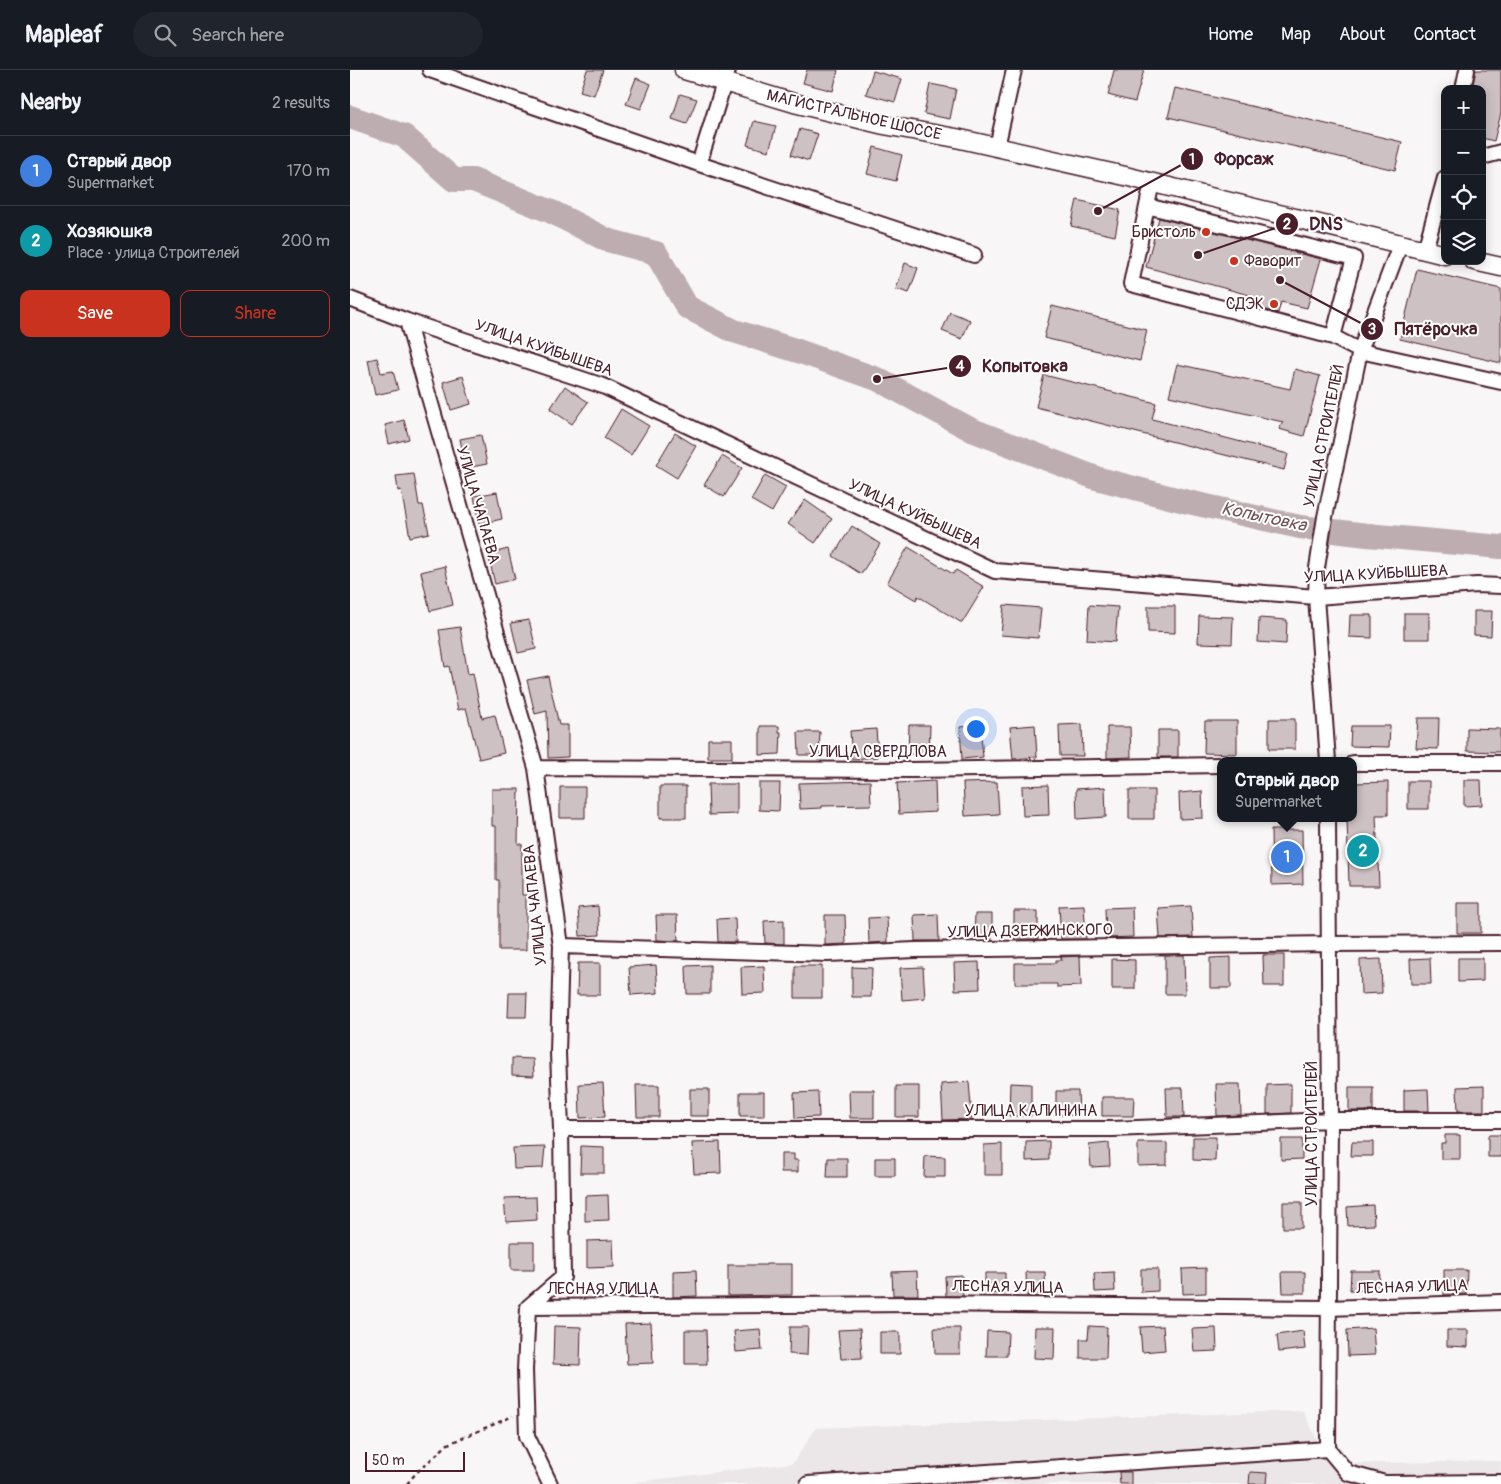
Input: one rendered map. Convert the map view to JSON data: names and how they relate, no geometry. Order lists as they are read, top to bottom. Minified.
{"streets":{"main road":["МАГИСТРАЛЬНОЕ ШОССЕ"],"street":["УЛИЦА КУЙБЫШЕВА","УЛИЦА СТРОИТЕЛЕЙ","УЛИЦА ЧАПАЕВА","УЛИЦА СВЕРДЛОВА","УЛИЦА ДЗЕРЖИНСКОГО","УЛИЦА КАЛИНИНА","ЛЕСНАЯ УЛИЦА"]},"crossings":[["МАГИСТРАЛЬНОЕ ШОССЕ","УЛИЦА СТРОИТЕЛЕЙ"],["УЛИЦА КУЙБЫШЕВА","УЛИЦА СТРОИТЕЛЕЙ"],["УЛИЦА КУЙБЫШЕВА","УЛИЦА ЧАПАЕВА"],["УЛИЦА СТРОИТЕЛЕЙ","УЛИЦА ДЗЕРЖИНСКОГО"],["УЛИЦА СТРОИТЕЛЕЙ","УЛИЦА КАЛИНИНА"],["УЛИЦА СТРОИТЕЛЕЙ","ЛЕСНАЯ УЛИЦА"],["УЛИЦА ЧАПАЕВА","УЛИЦА СВЕРДЛОВА"],["УЛИЦА ЧАПАЕВА","УЛИЦА ДЗЕРЖИНСКОГО"],["УЛИЦА ЧАПАЕВА","УЛИЦА КАЛИНИНА"],["УЛИЦА ЧАПАЕВА","ЛЕСНАЯ УЛИЦА"]],"water":["Копытовка"],"places":["Форсаж","Бристоль","DNS","Фаворит","Пятёрочка","СДЭК","Копытовка"],"scale_bar":"50 m","page":{"header":"Mapleaf","search":"Search here","nav":["Home","Map","About","Contact"],"heading":["Nearby","2 results"],"map_buttons":["+","−"],"list":[{"mark":"1","name":"Старый двор","note":"Supermarket","value":"170 m"},{"mark":"2","name":"Хозяюшка","note":"Place · улица Строителей","value":"200 m"}],"buttons":["Save","Share"],"popup":["Старый двор","Supermarket"],"pins":["2","1"],"scale":"50 m"}}
